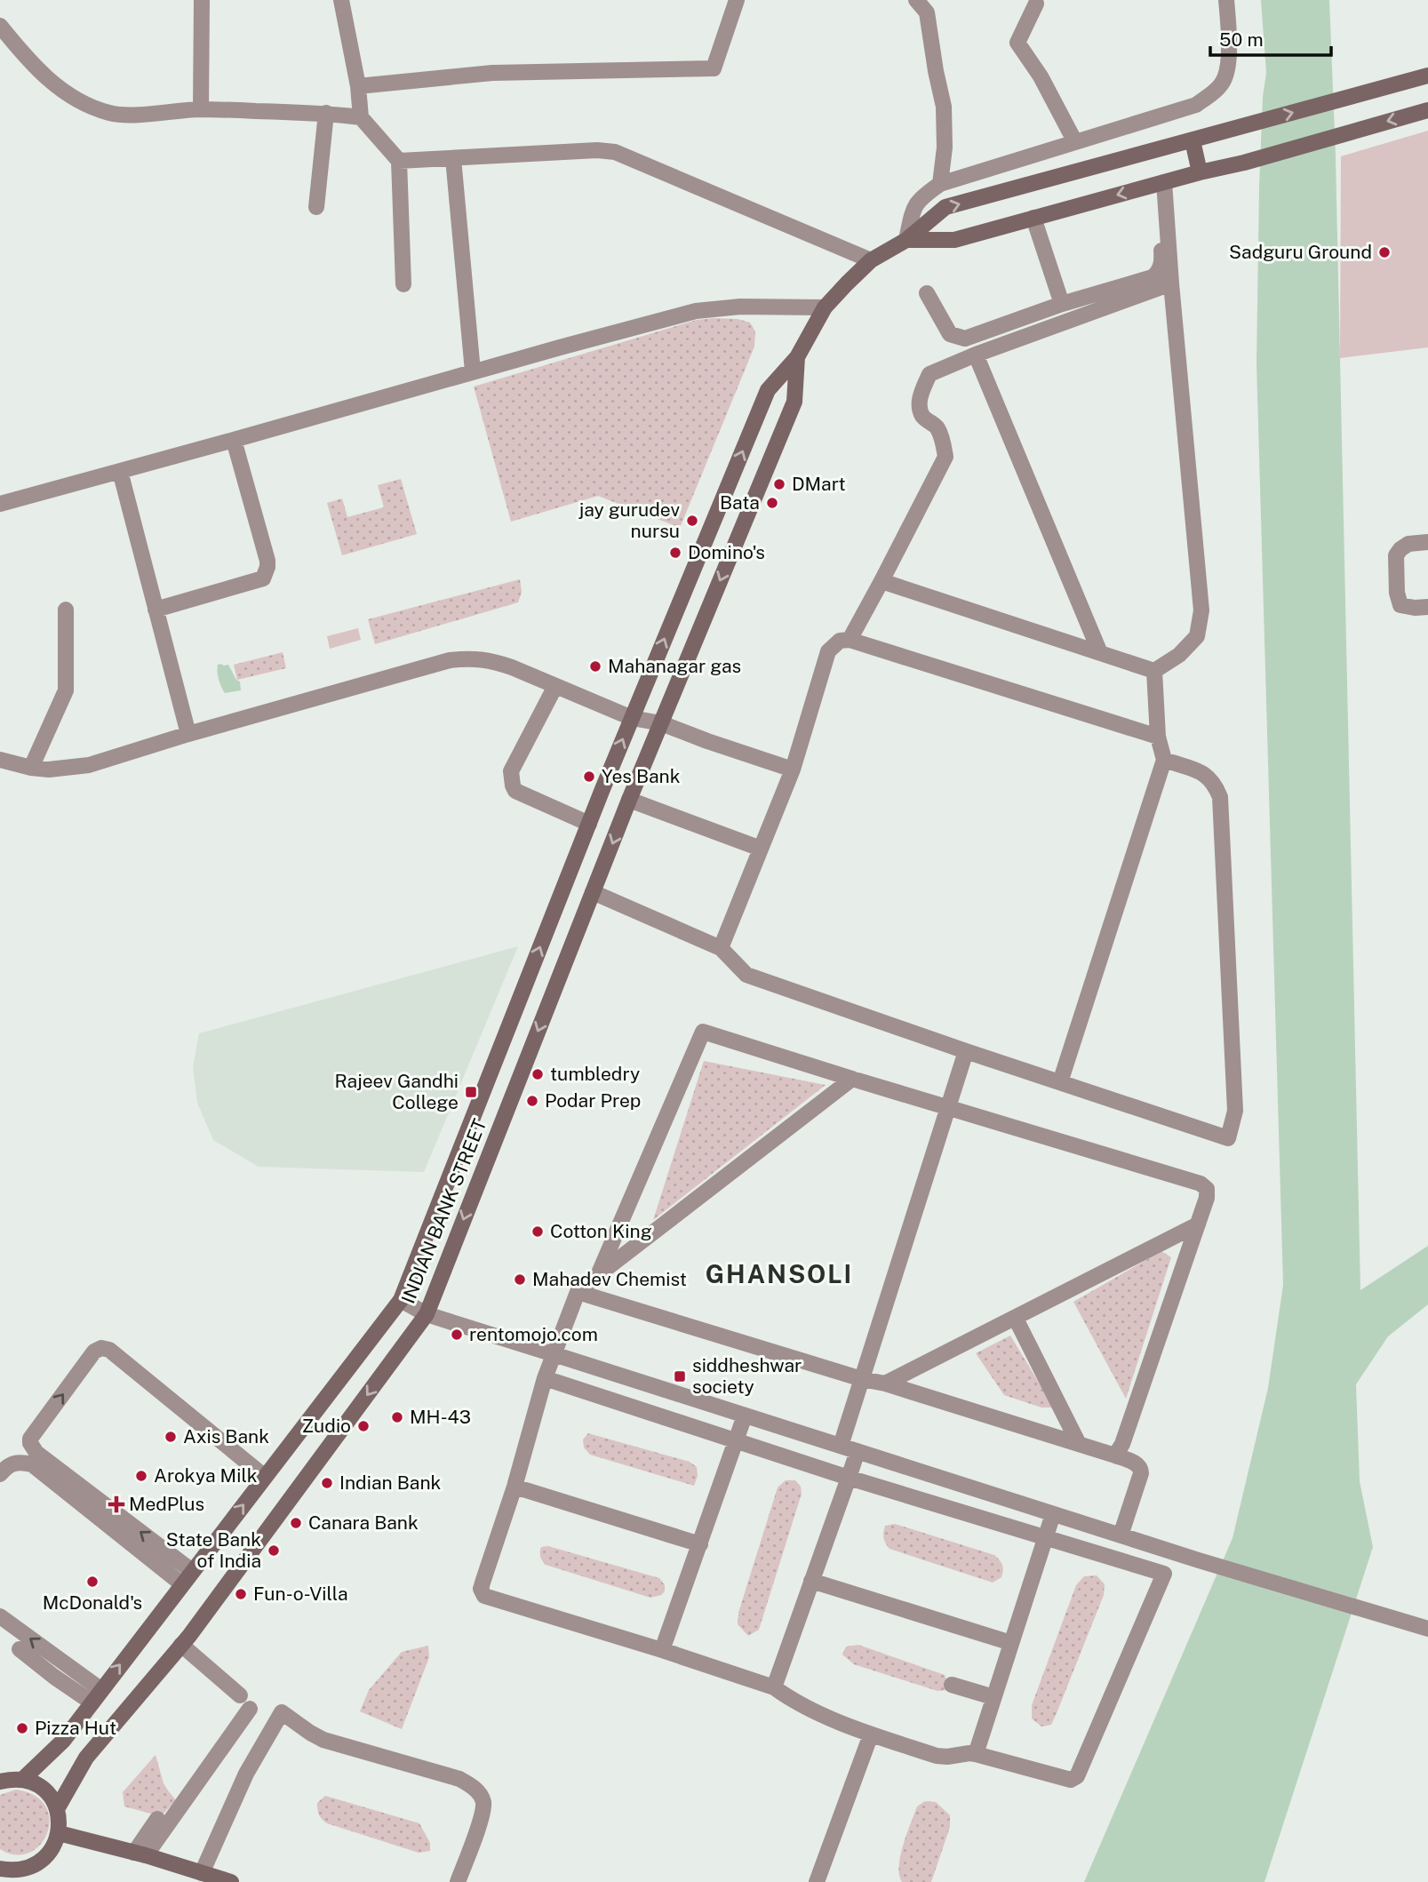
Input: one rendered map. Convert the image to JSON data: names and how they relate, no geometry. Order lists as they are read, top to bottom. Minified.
{"streets":{"street":["INDIAN BANK STREET"]},"districts":["GHANSOLI"],"places":{"other":["Sadguru Ground","DMart","Bata","jay gurudev nursu","Domino's","Mahanagar gas","Yes Bank","tumbledry","Podar Prep","Cotton King","Mahadev Chemist","rentomojo.com","MH-43","Zudio","Axis Bank","Arokya Milk","Indian Bank","Canara Bank","State Bank of India","McDonald's","Fun-o-Villa","Pizza Hut"],"transit":["Rajeev Gandhi College","siddheshwar society"],"health":["MedPlus"]},"scale_bar":"50 m"}
